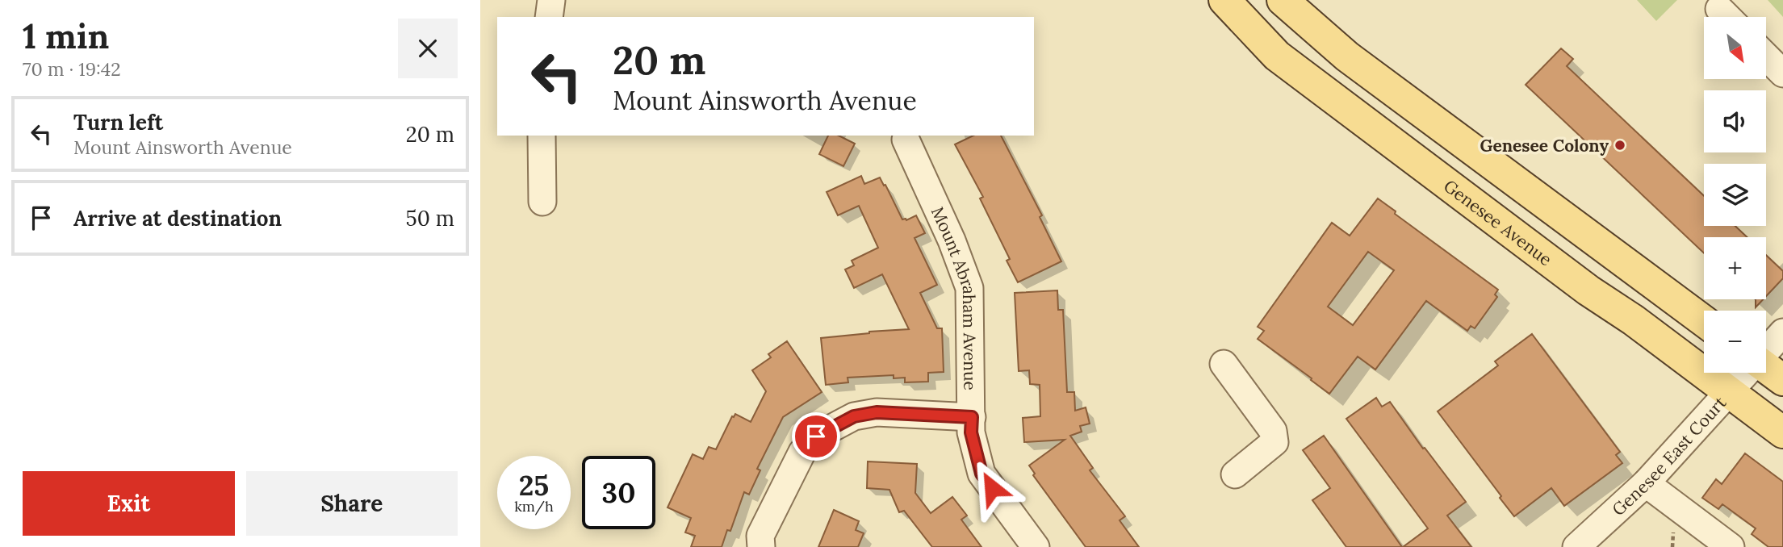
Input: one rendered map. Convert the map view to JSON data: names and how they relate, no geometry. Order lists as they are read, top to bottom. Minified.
{"streets":{"main road":["Genesee Avenue"],"street":["Mount Abraham Avenue","Genesee East Court"]},"crossings":[["Genesee Avenue","Genesee East Court"]],"places":["Genesee Colony"],"north":"bottom right","page":{"heading":["1 min","70 m · 19:42"],"map_buttons":["+","−"],"turn":["20 m","Mount Ainsworth Avenue"],"list":[{"name":"Turn left","note":"Mount Ainsworth Avenue","value":"20 m"},{"name":"Arrive at destination","value":"50 m"}],"speed":"25 km/h","limit":"30","buttons":["Exit","Share"]}}
